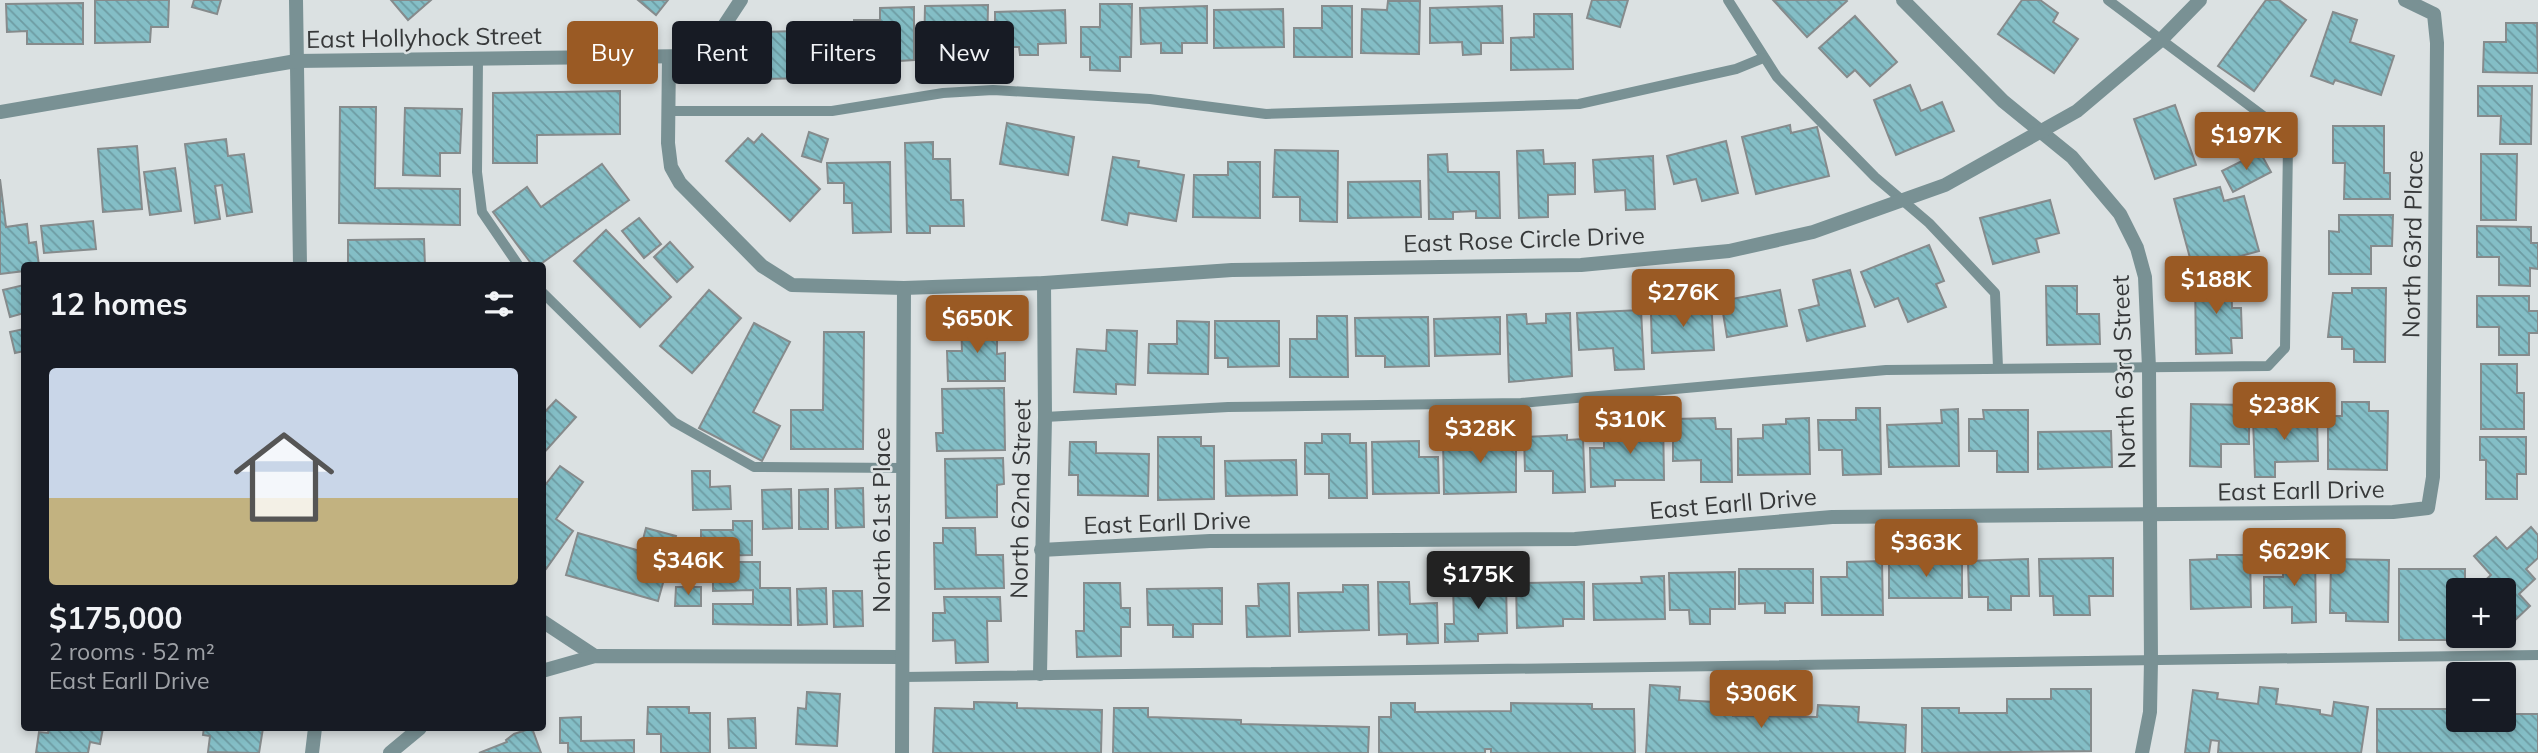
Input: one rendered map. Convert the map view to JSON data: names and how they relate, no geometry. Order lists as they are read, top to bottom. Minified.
{"streets":{"street":["East Hollyhock Street","East Rose Circle Drive","North 63rd Place","North 63rd Street","East Earll Drive","North 62nd Street","North 61st Place"]},"crossings":[["East Rose Circle Drive","North 63rd Street"],["East Rose Circle Drive","North 62nd Street"],["East Rose Circle Drive","North 61st Place"],["North 63rd Place","East Earll Drive"],["North 63rd Street","East Earll Drive"],["East Earll Drive","North 62nd Street"]],"page":{"chip":["Buy","Rent","Filters","New"],"price":["$197K","$188K","$276K","$650K","$238K","$310K","$328K","$363K","$629K","$346K","$175K","$306K"],"heading":"12 homes","list":[{"name":"$175,000","note":"2 rooms · 52 m² · East Earll Drive"}],"map_buttons":["+","−"]}}
